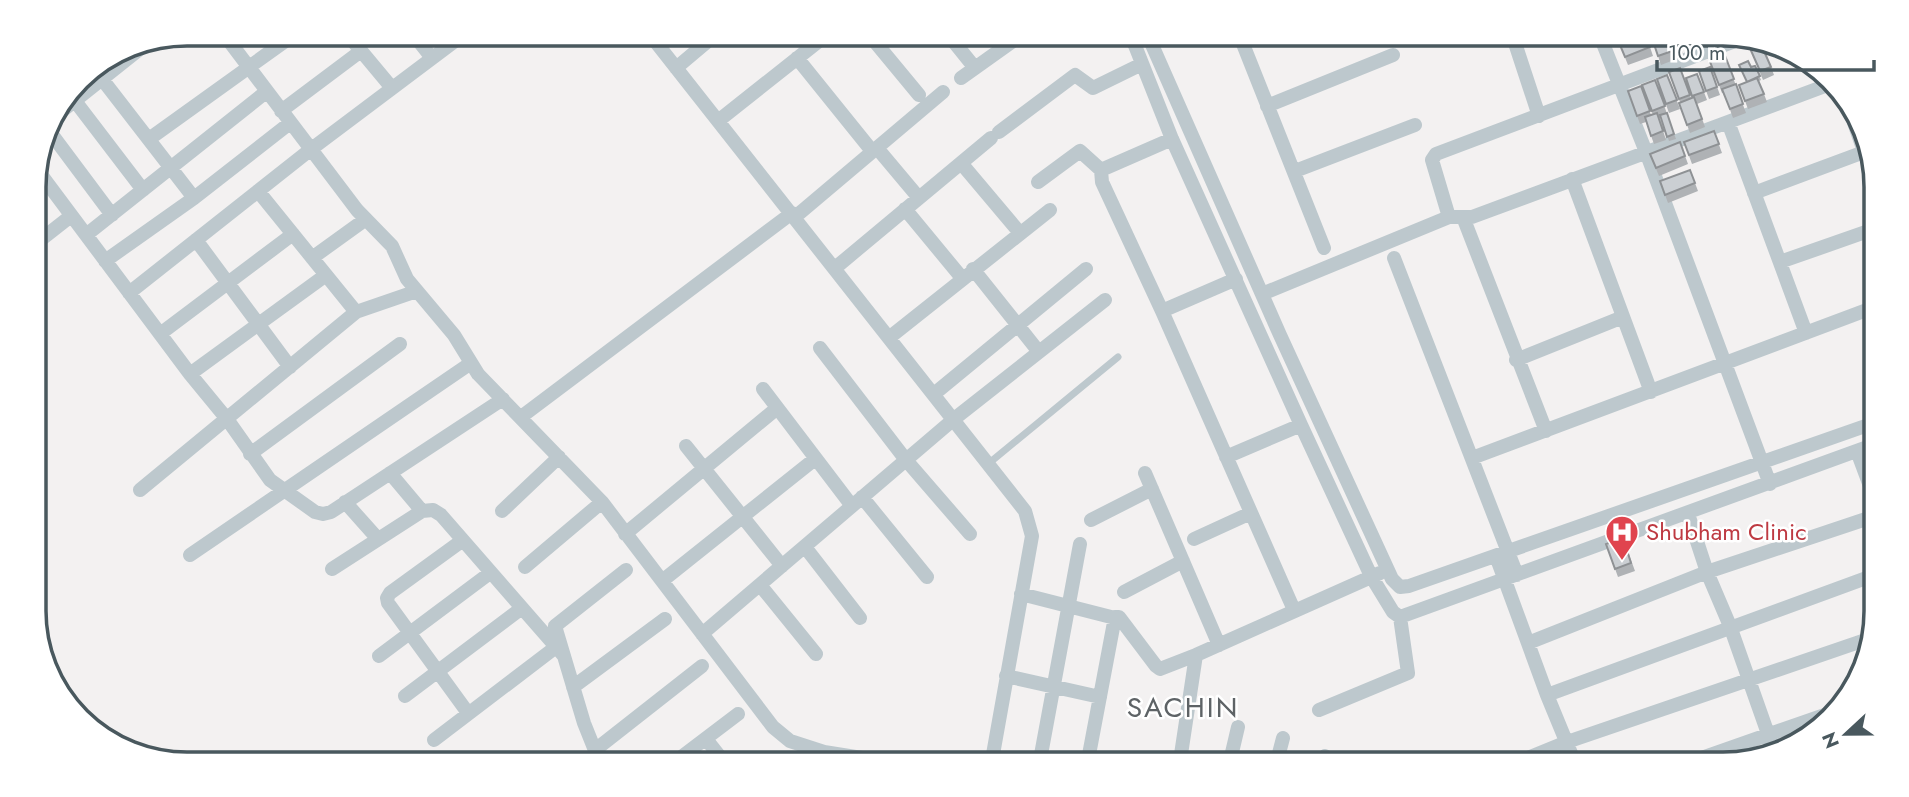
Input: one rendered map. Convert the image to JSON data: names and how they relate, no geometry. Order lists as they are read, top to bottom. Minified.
{"districts":["SACHIN"],"places":{"hospital":["Shubham Clinic"]},"scale_bar":"100 m","north":"left"}
